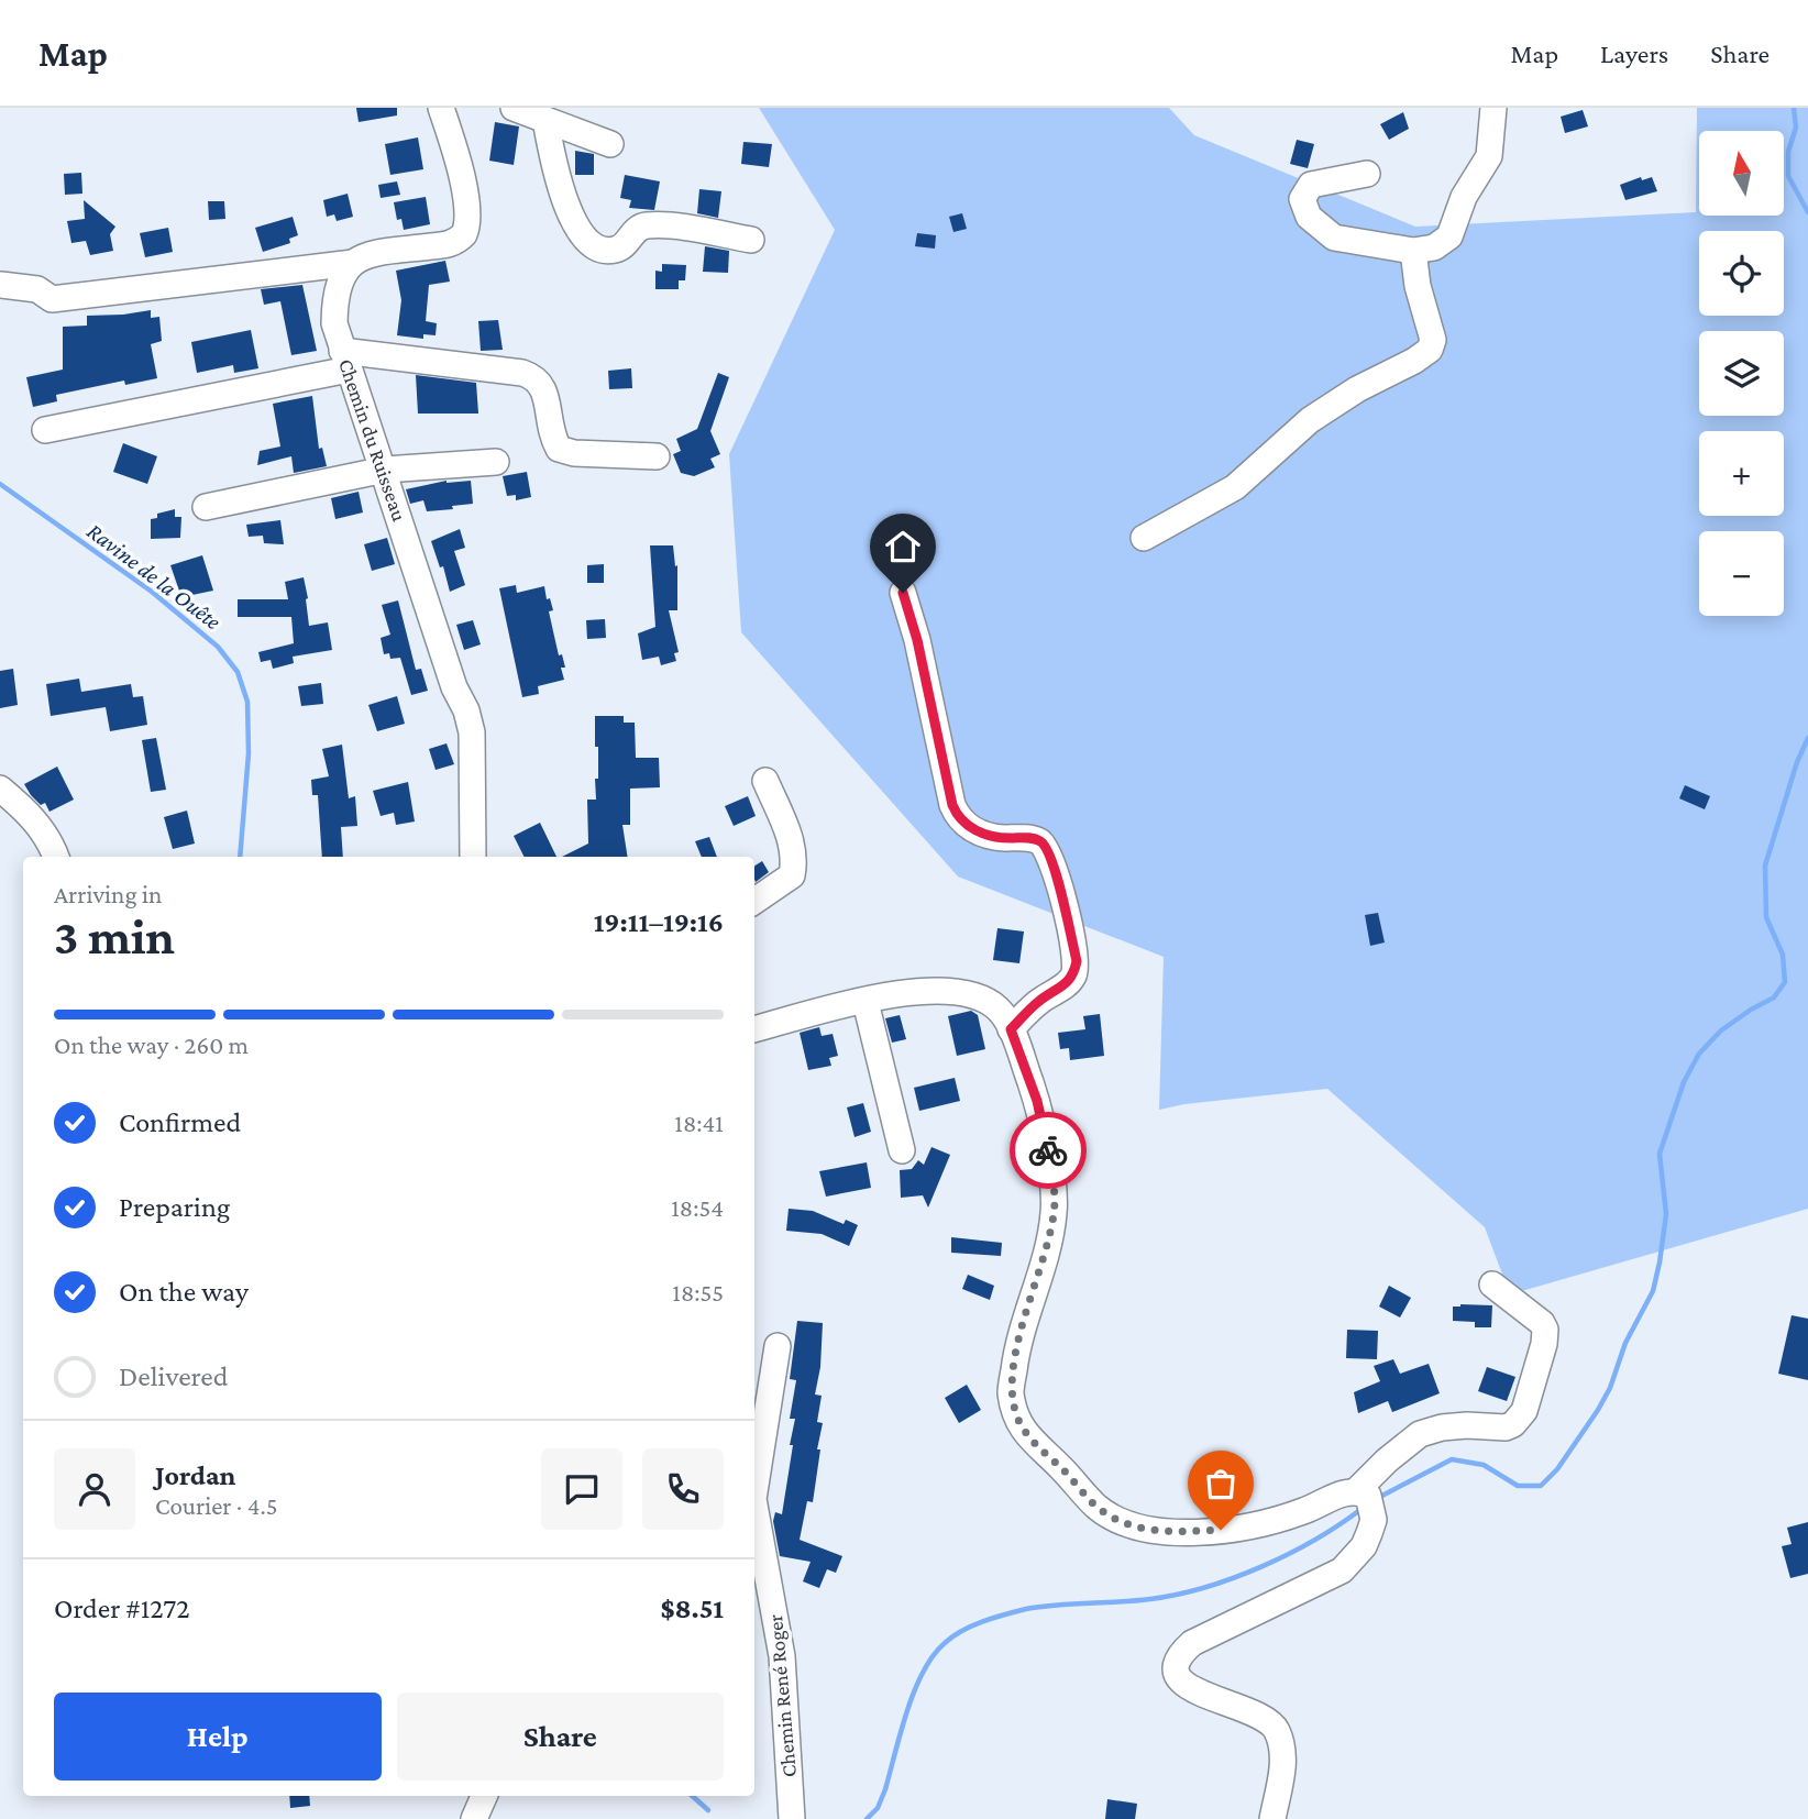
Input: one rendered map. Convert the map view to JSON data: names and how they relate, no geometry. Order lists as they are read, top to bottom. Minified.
{"streets":{"street":["Chemin du Ruisseau","Chemin René Roger"]},"water":["Ravine de la Ouête"],"north":"top","page":{"header":"Map","nav":["Map","Layers","Share"],"map_buttons":["+","−"],"heading":["3 min","Arriving in","19:11–19:16"],"panel":["Jordan","Courier · 4.5","Order #1272","$8.51"],"bar":"On the way · 260 m","list":[["Confirmed","18:41"],["Preparing","18:54"],["On the way","18:55"],"Delivered"],"buttons":["Help","Share"]}}
